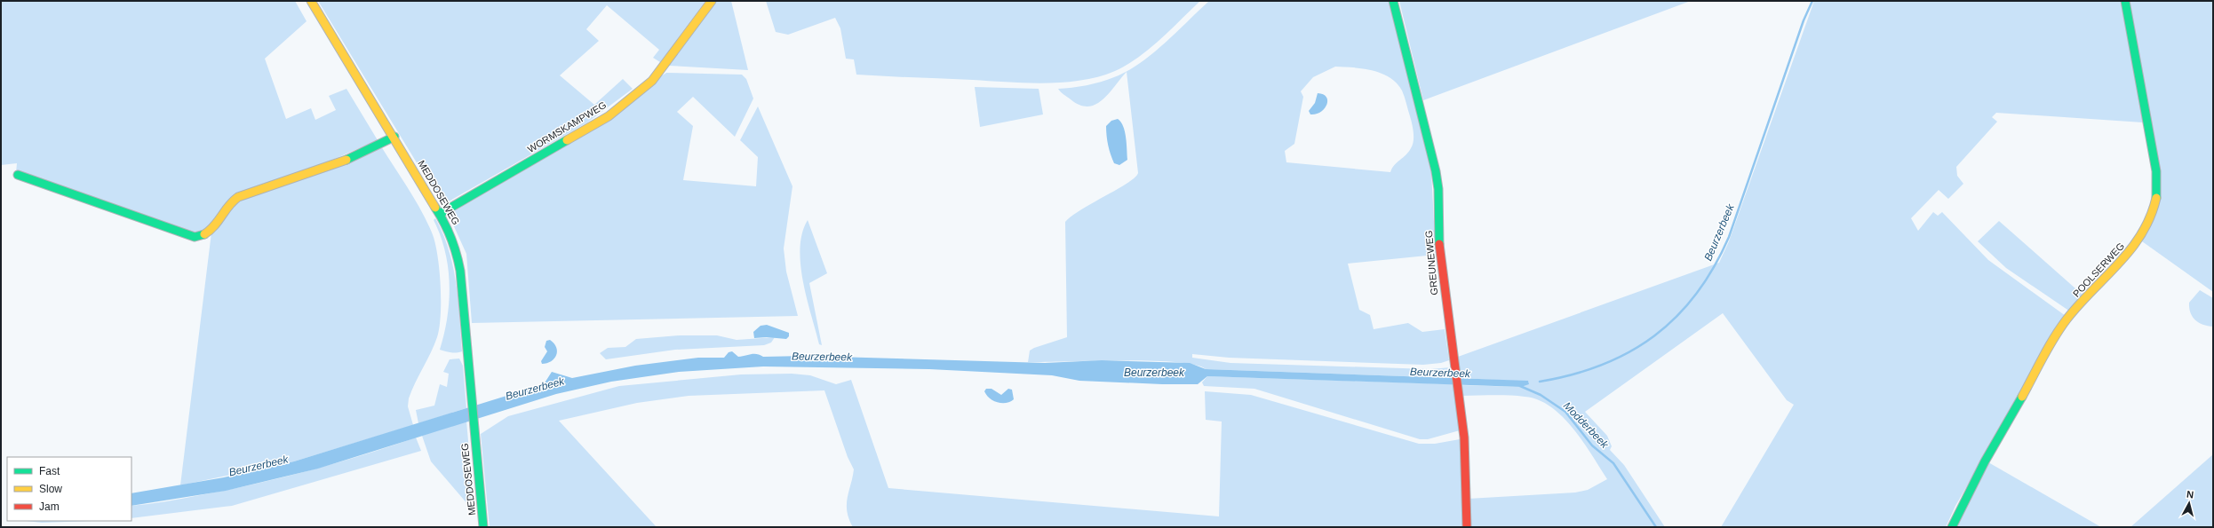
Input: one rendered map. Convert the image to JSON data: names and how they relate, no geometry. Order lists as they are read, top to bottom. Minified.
{"streets":{"street":["WORMSKAMPWEG","MEDDOSEWEG","GREUNEWEG","POOLSERWEG"]},"crossings":[["WORMSKAMPWEG","MEDDOSEWEG"]],"water":["Beurzerbeek","Modderbeek"],"legend":["Fast","Slow","Jam"],"north":"top"}
